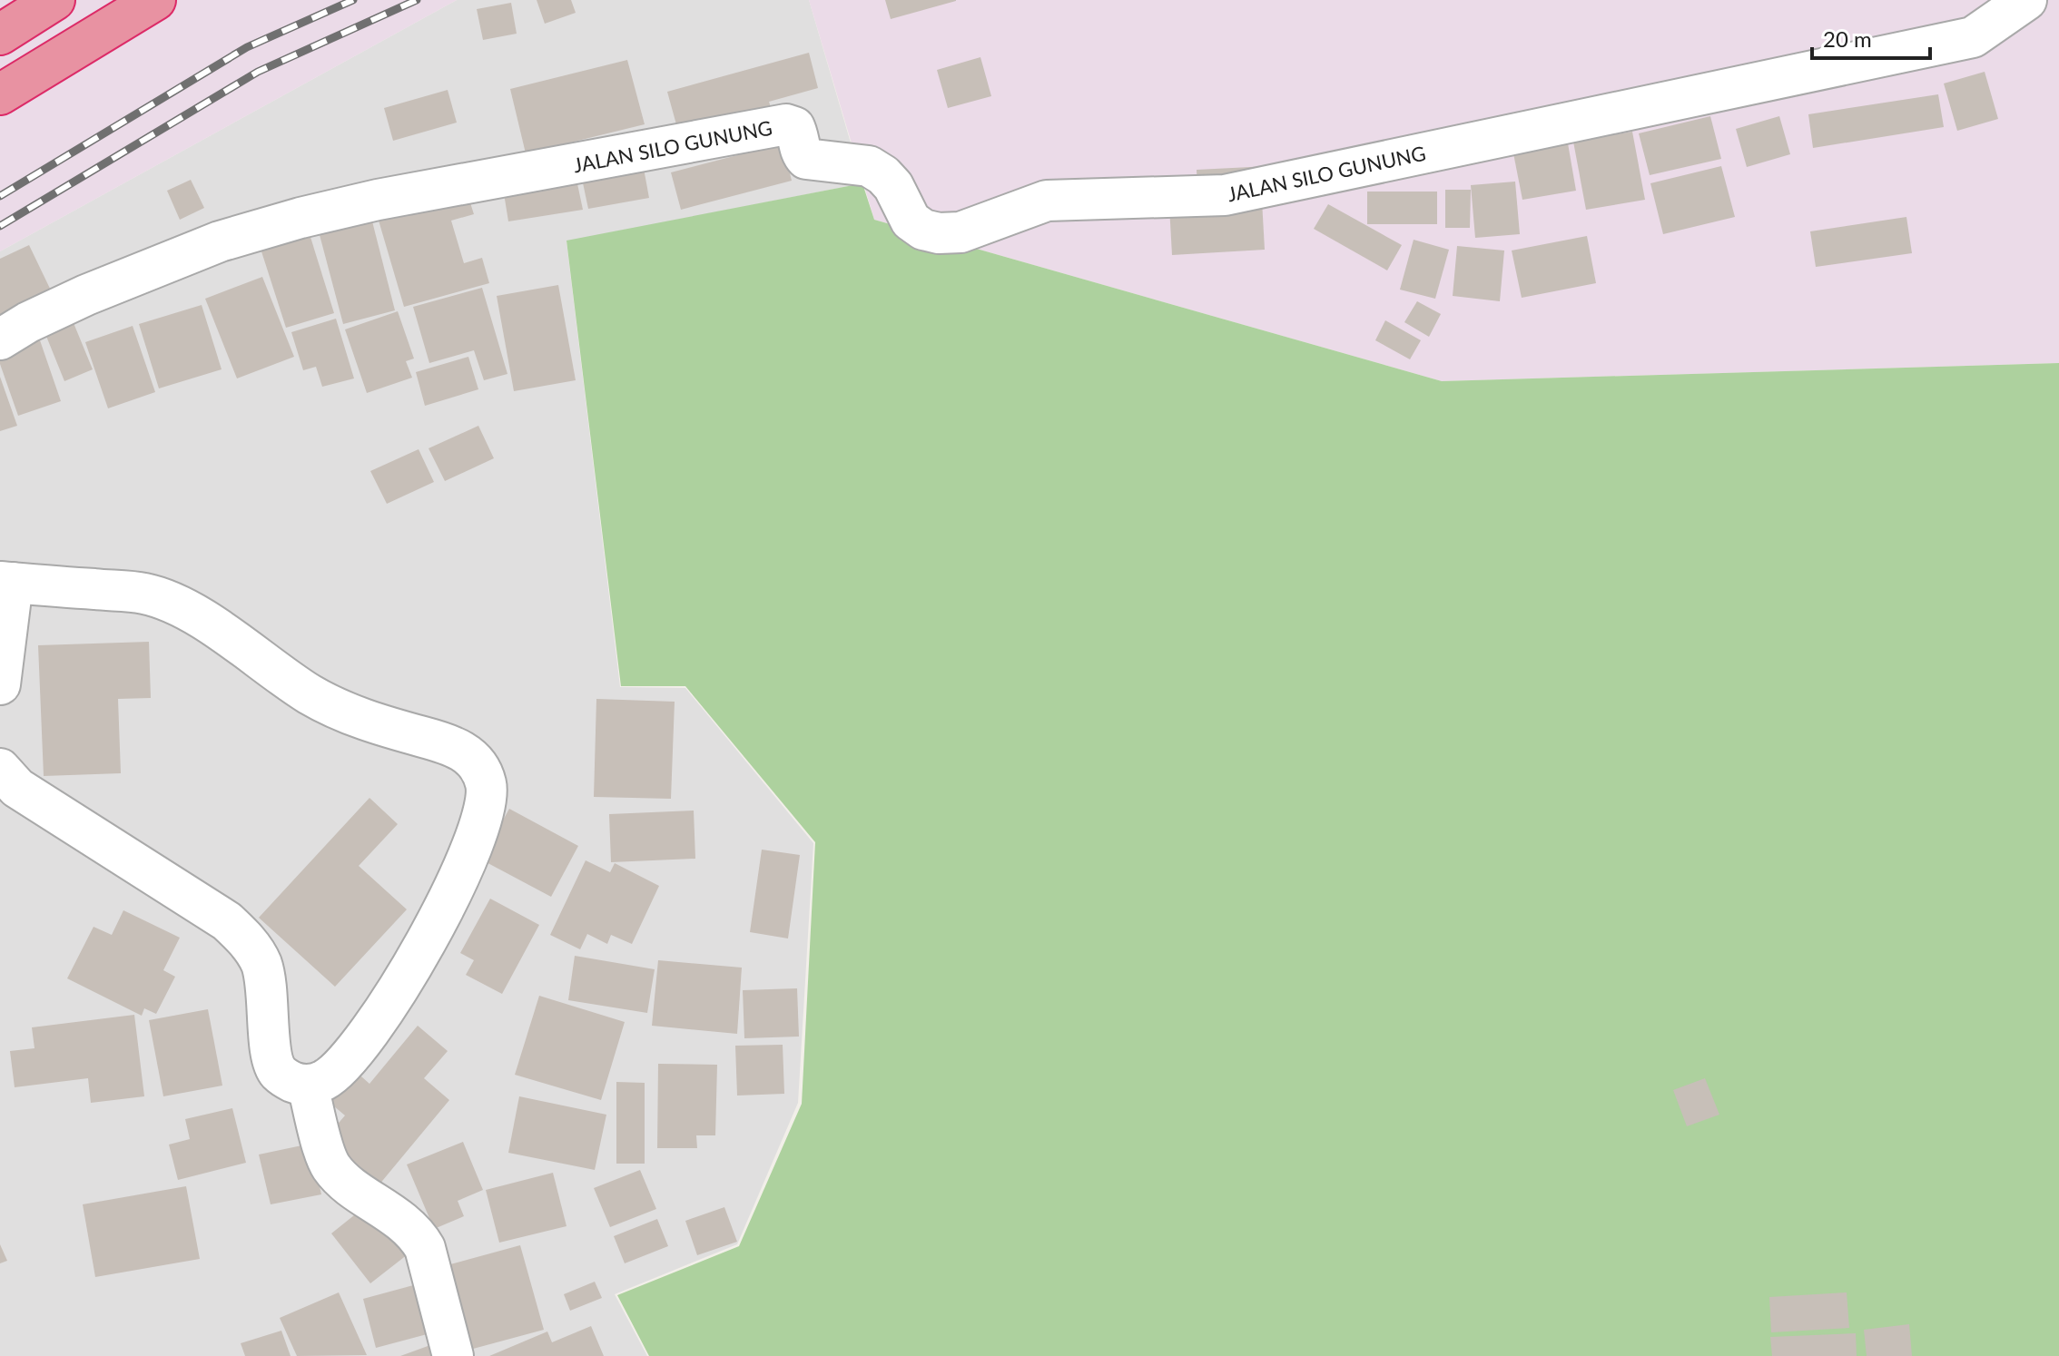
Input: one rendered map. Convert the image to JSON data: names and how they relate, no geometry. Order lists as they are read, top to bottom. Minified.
{"streets":{"street":["JALAN SILO GUNUNG"]},"scale_bar":"20 m"}
